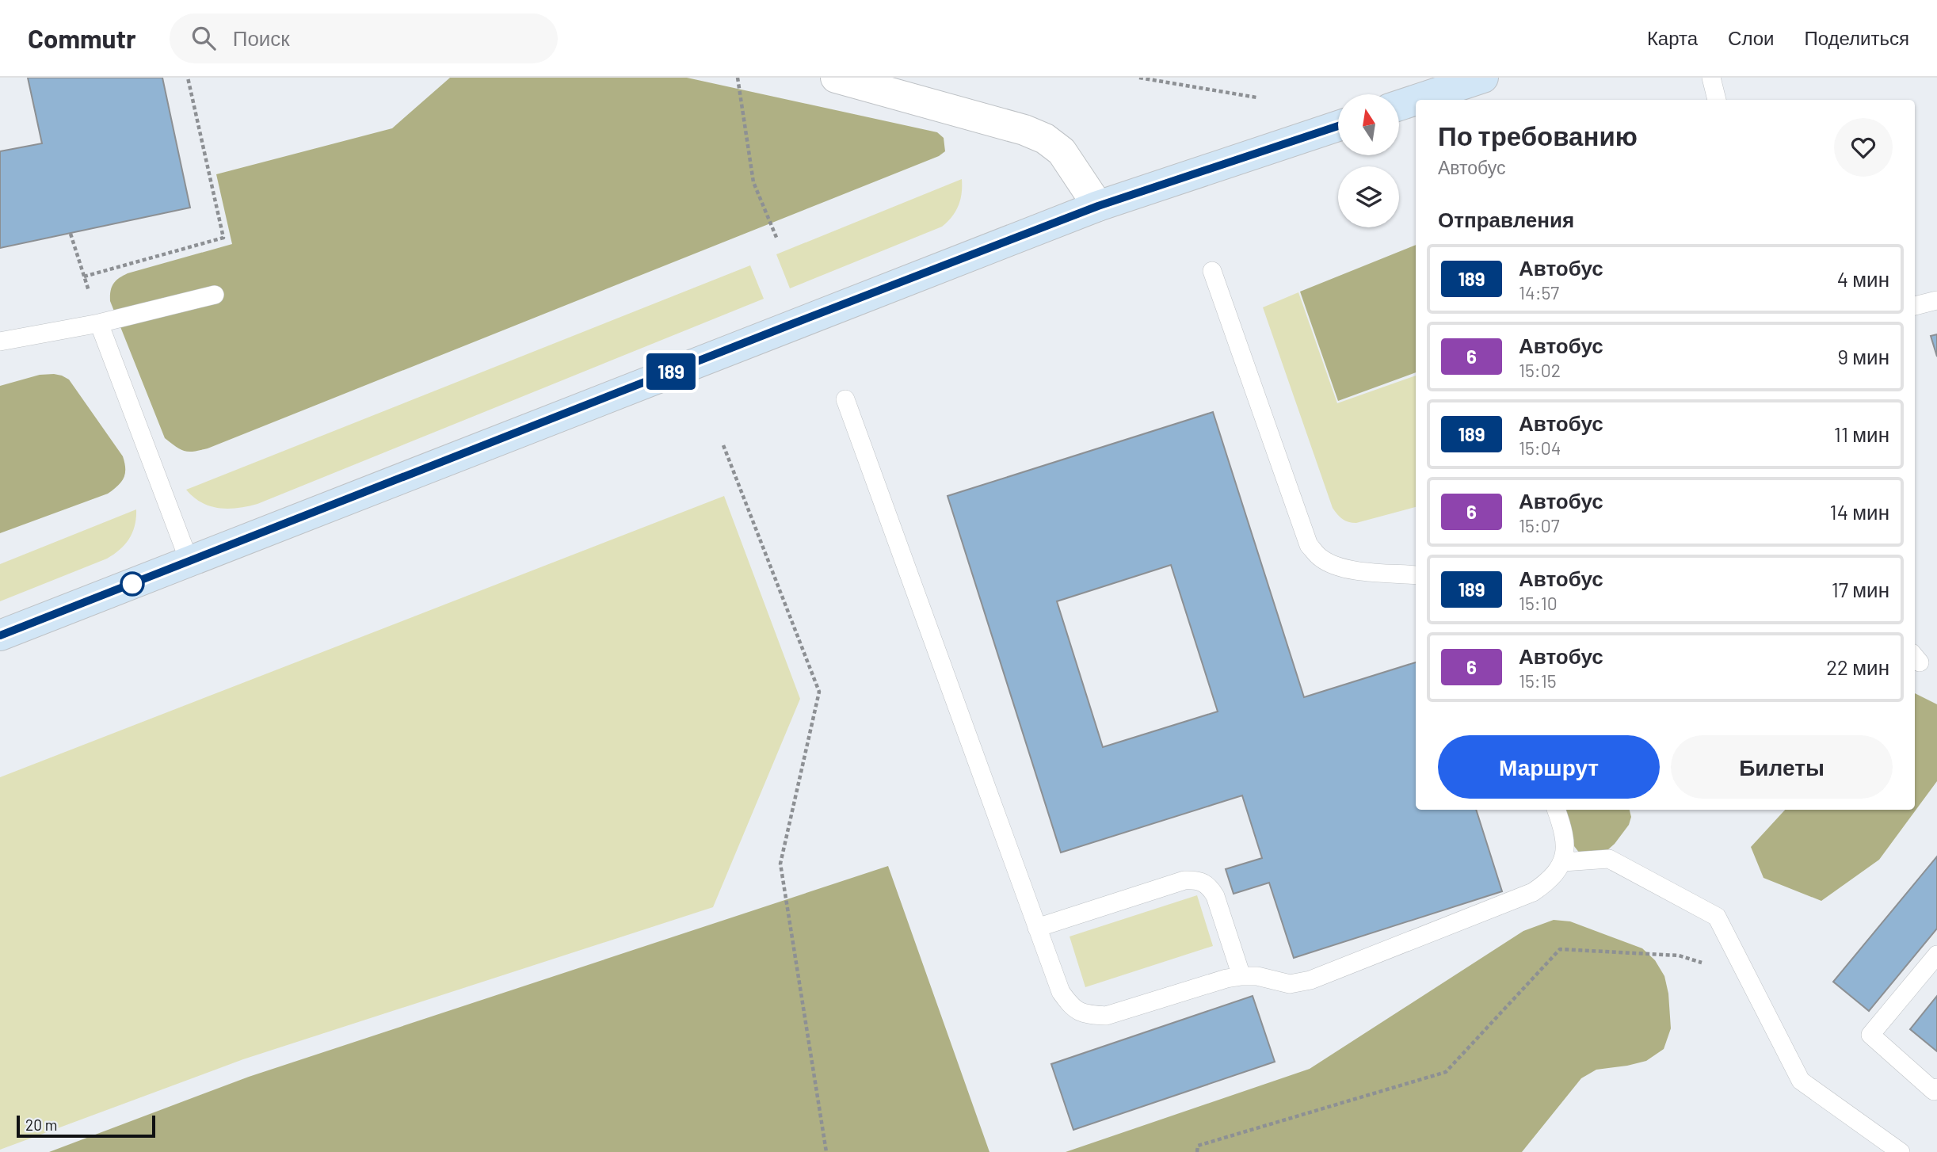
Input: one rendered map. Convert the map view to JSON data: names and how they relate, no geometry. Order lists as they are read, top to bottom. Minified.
{"lines":["bus line 189"],"scale_bar":"20 m","north":"top","page":{"header":"Commutr","search":"Поиск","nav":["Карта","Слои","Поделиться"],"on_map":"189","heading":[["По требованию","Автобус"],"Отправления"],"list":[{"mark":"189","name":"Автобус","note":"14:57","value":"4 мин"},{"mark":"6","name":"Автобус","note":"15:02","value":"9 мин"},{"mark":"189","name":"Автобус","note":"15:04","value":"11 мин"},{"mark":"6","name":"Автобус","note":"15:07","value":"14 мин"},{"mark":"189","name":"Автобус","note":"15:10","value":"17 мин"},{"mark":"6","name":"Автобус","note":"15:15","value":"22 мин"}],"buttons":["Маршрут","Билеты"],"scale":"20 m"}}
